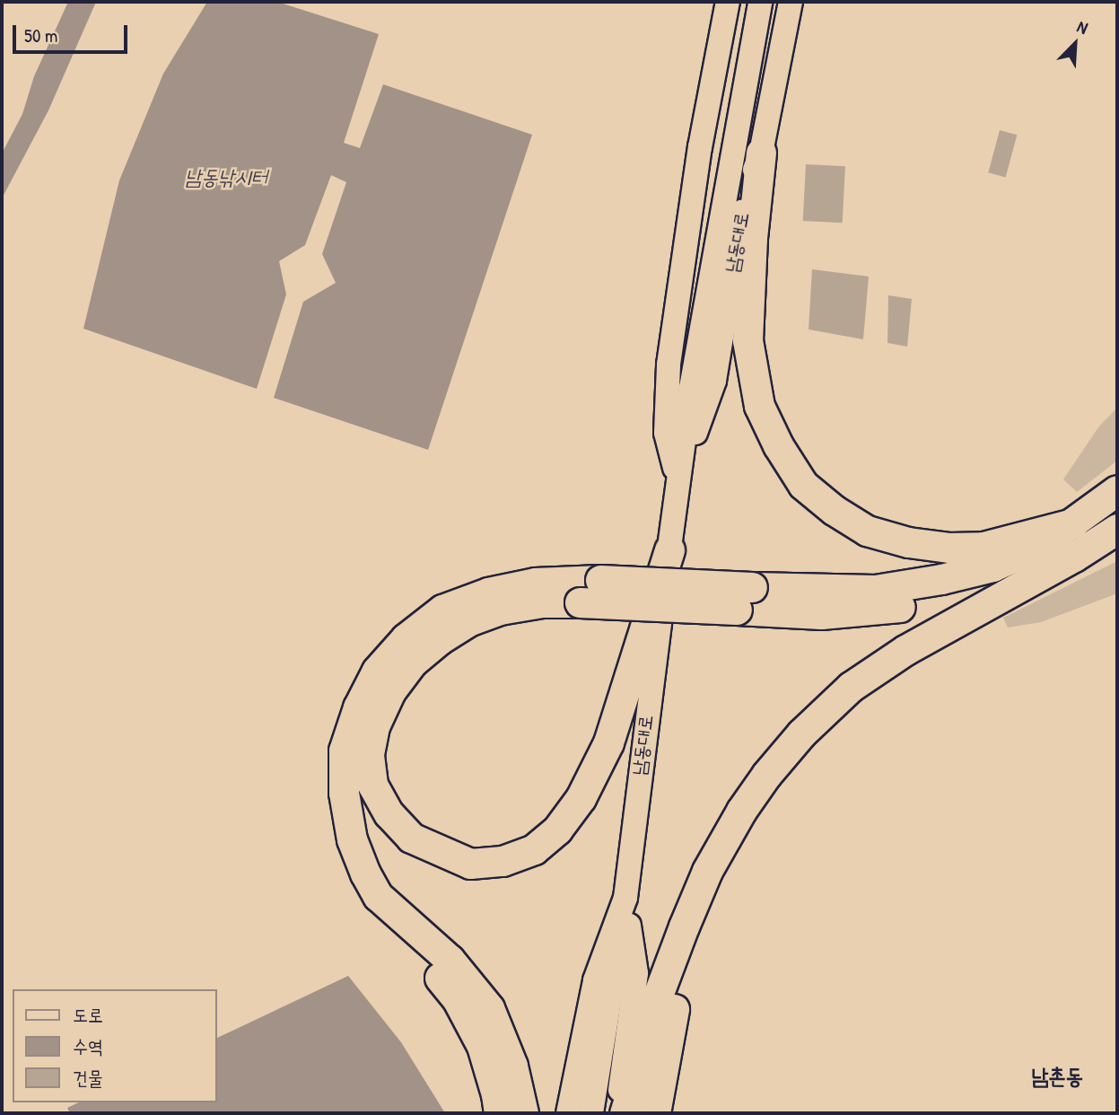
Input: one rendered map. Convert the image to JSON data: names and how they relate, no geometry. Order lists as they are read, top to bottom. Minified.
{"streets":{"main road":["남동대로"]},"districts":["남촌동"],"water":["남동낚시터"],"legend":["도로","수역","건물"],"scale_bar":"50 m","north":"top right"}
